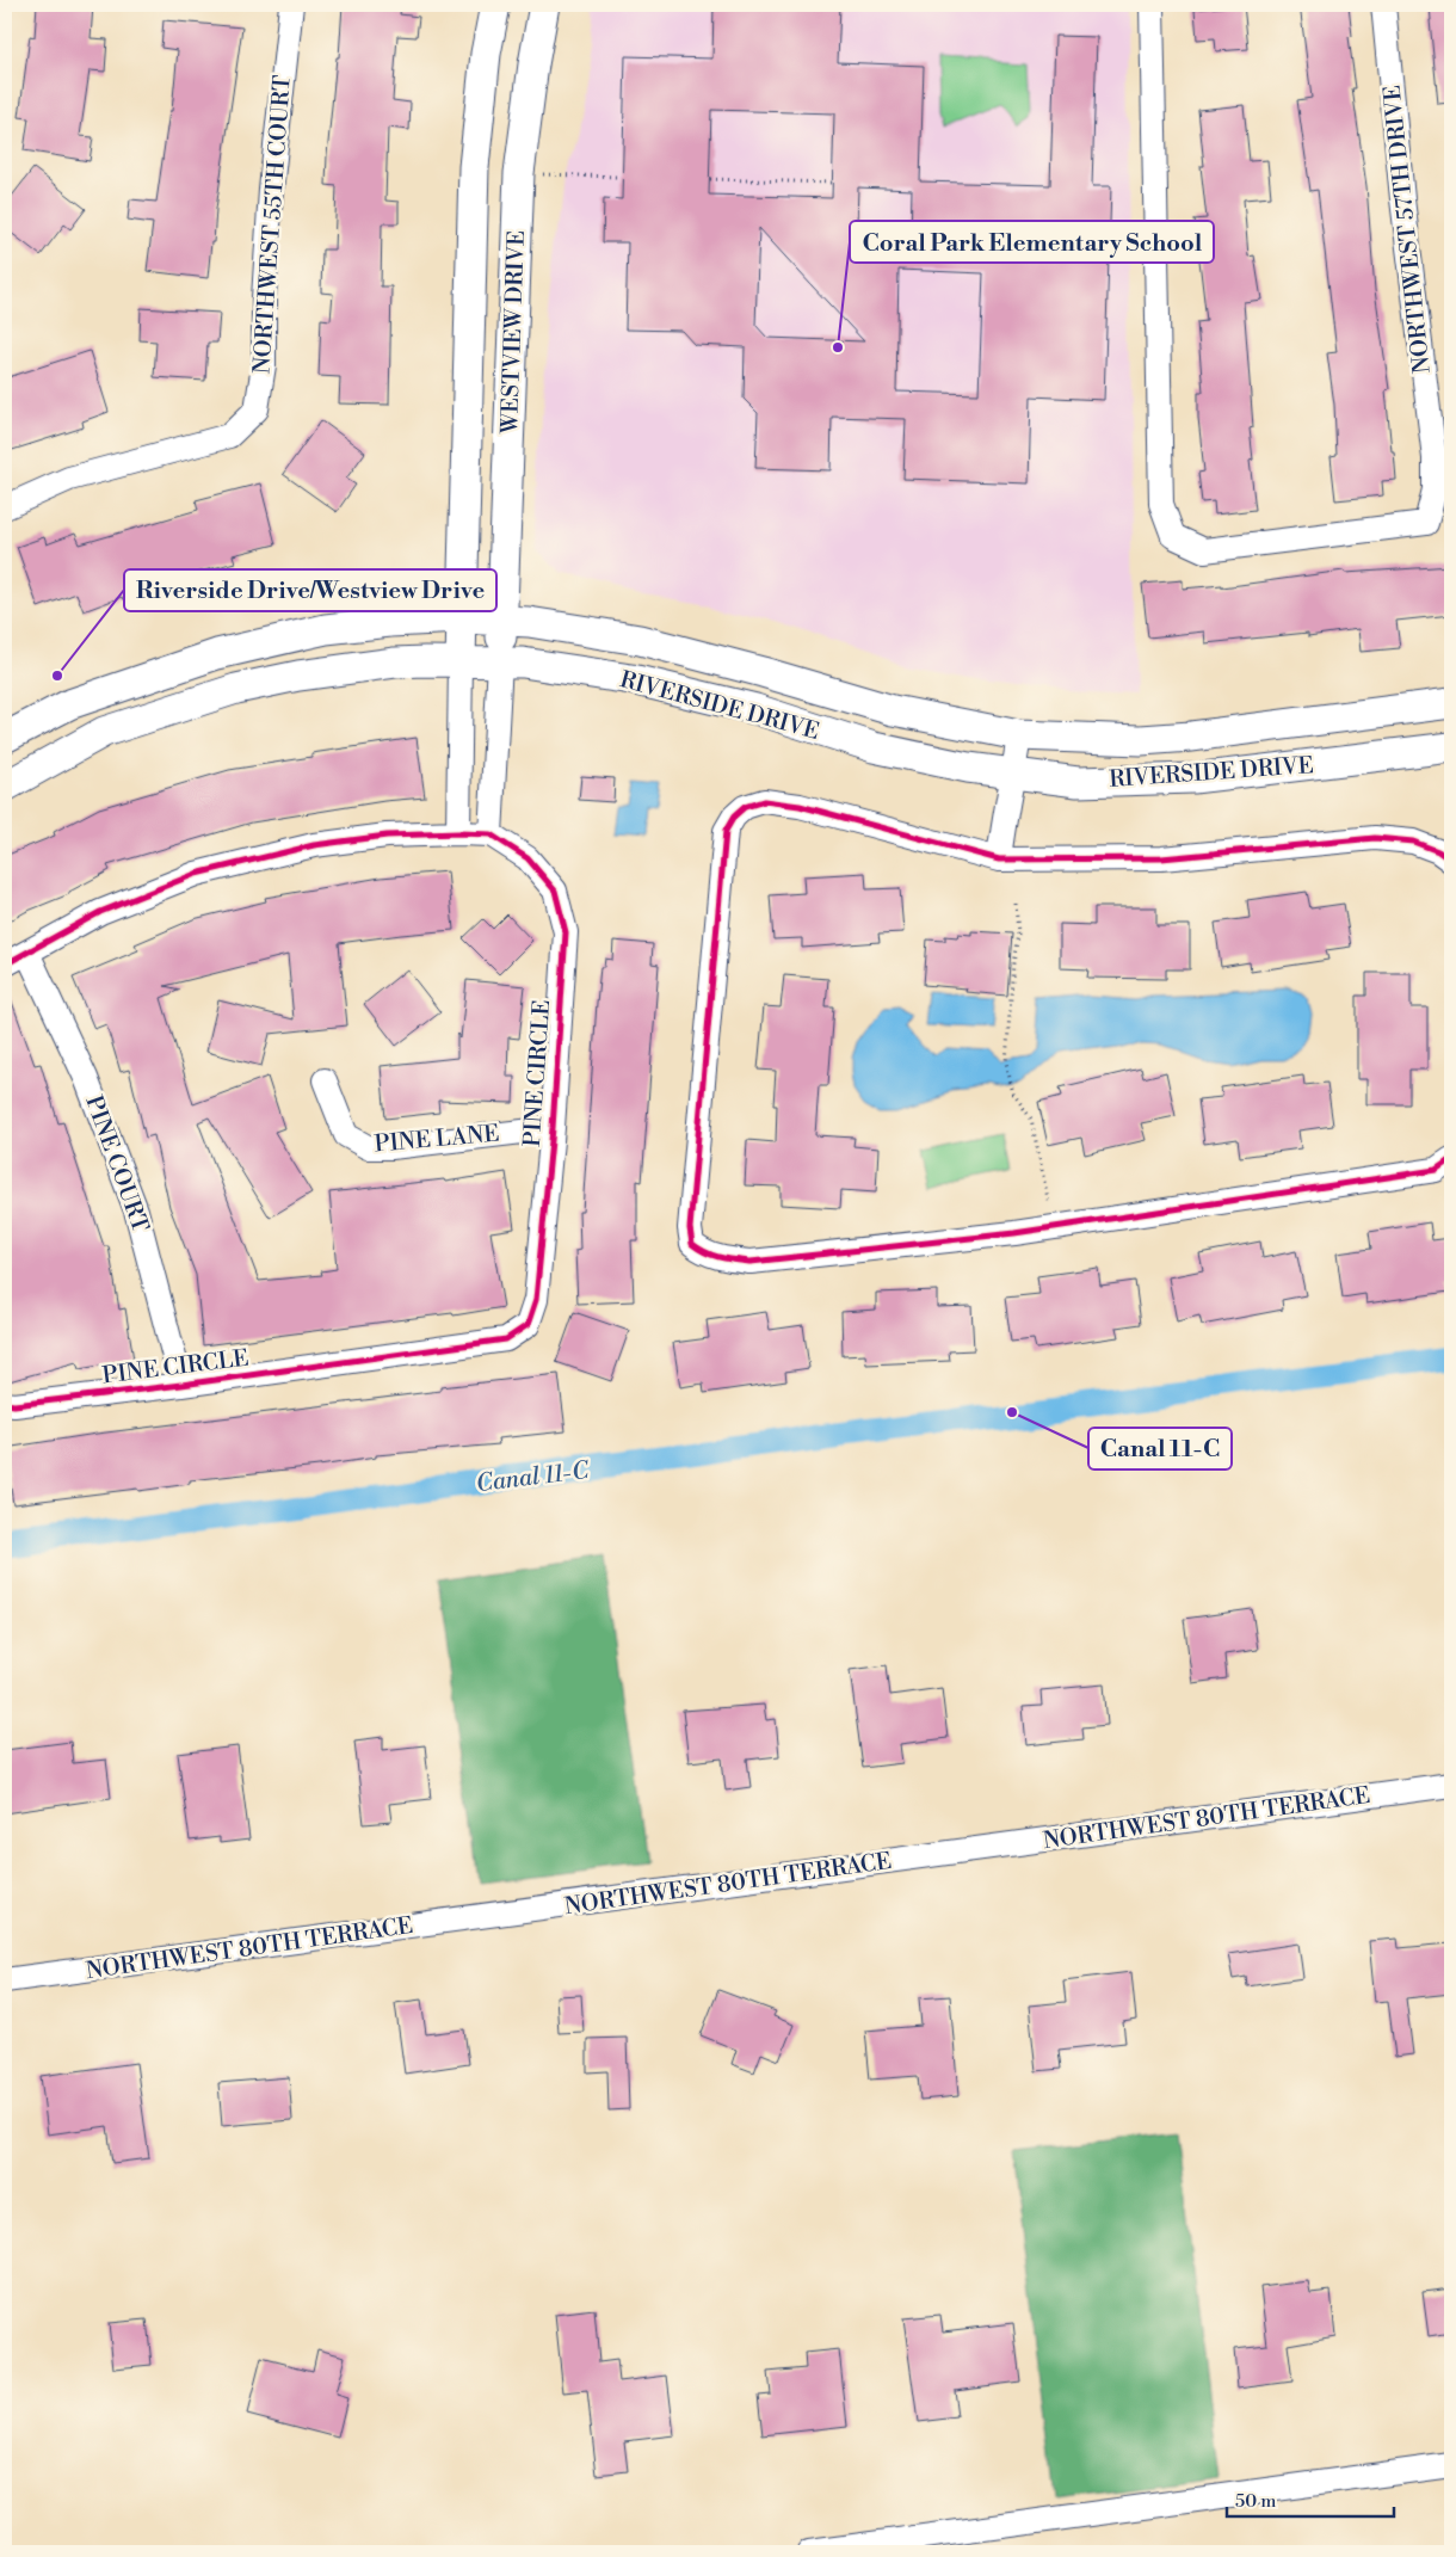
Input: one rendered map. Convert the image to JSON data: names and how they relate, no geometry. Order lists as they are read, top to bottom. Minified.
{"streets":{"street":["NORTHWEST 55TH COURT","NORTHWEST 57TH DRIVE","WESTVIEW DRIVE","RIVERSIDE DRIVE","PINE CIRCLE","PINE LANE","PINE COURT","NORTHWEST 80TH TERRACE"]},"crossings":[["WESTVIEW DRIVE","RIVERSIDE DRIVE"],["PINE CIRCLE","PINE LANE"],["PINE CIRCLE","PINE COURT"]],"water":["Canal 11-C"],"places":["Coral Park Elementary School","Riverside Drive/Westview Drive","Canal 11-C"],"scale_bar":"50 m"}
